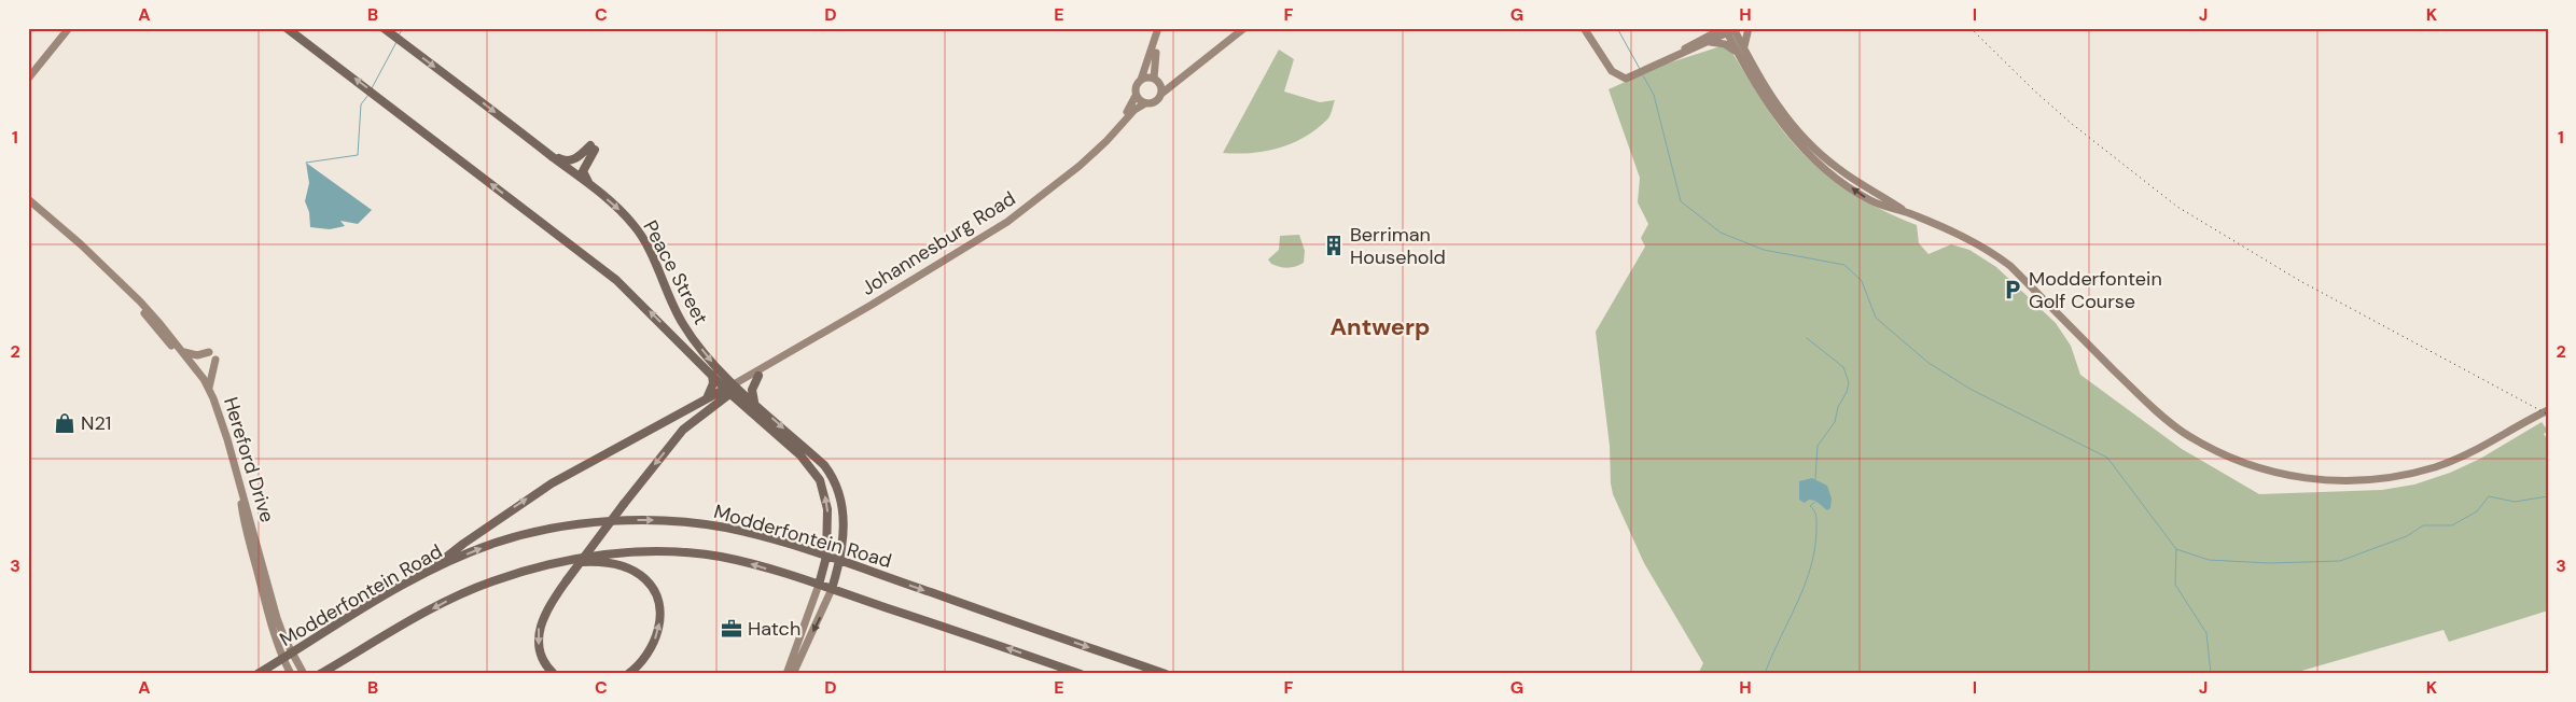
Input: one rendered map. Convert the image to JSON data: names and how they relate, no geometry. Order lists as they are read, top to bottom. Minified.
{"streets":{"main road":["Peace Street","Modderfontein Road"],"street":["Johannesburg Road","Hereford Drive"]},"crossings":[["Johannesburg Road","Peace Street"],["Peace Street","Modderfontein Road"],["Hereford Drive","Modderfontein Road"]],"districts":["Antwerp"],"places":{"building":["Berriman Household"],"parking":["Modderfontein Golf Course"],"shop":["N21"],"office":["Hatch"]},"grid":{"columns":["A","B","C","D","E","F","G","H","I","J","K"],"rows":["1","2","3"]}}
